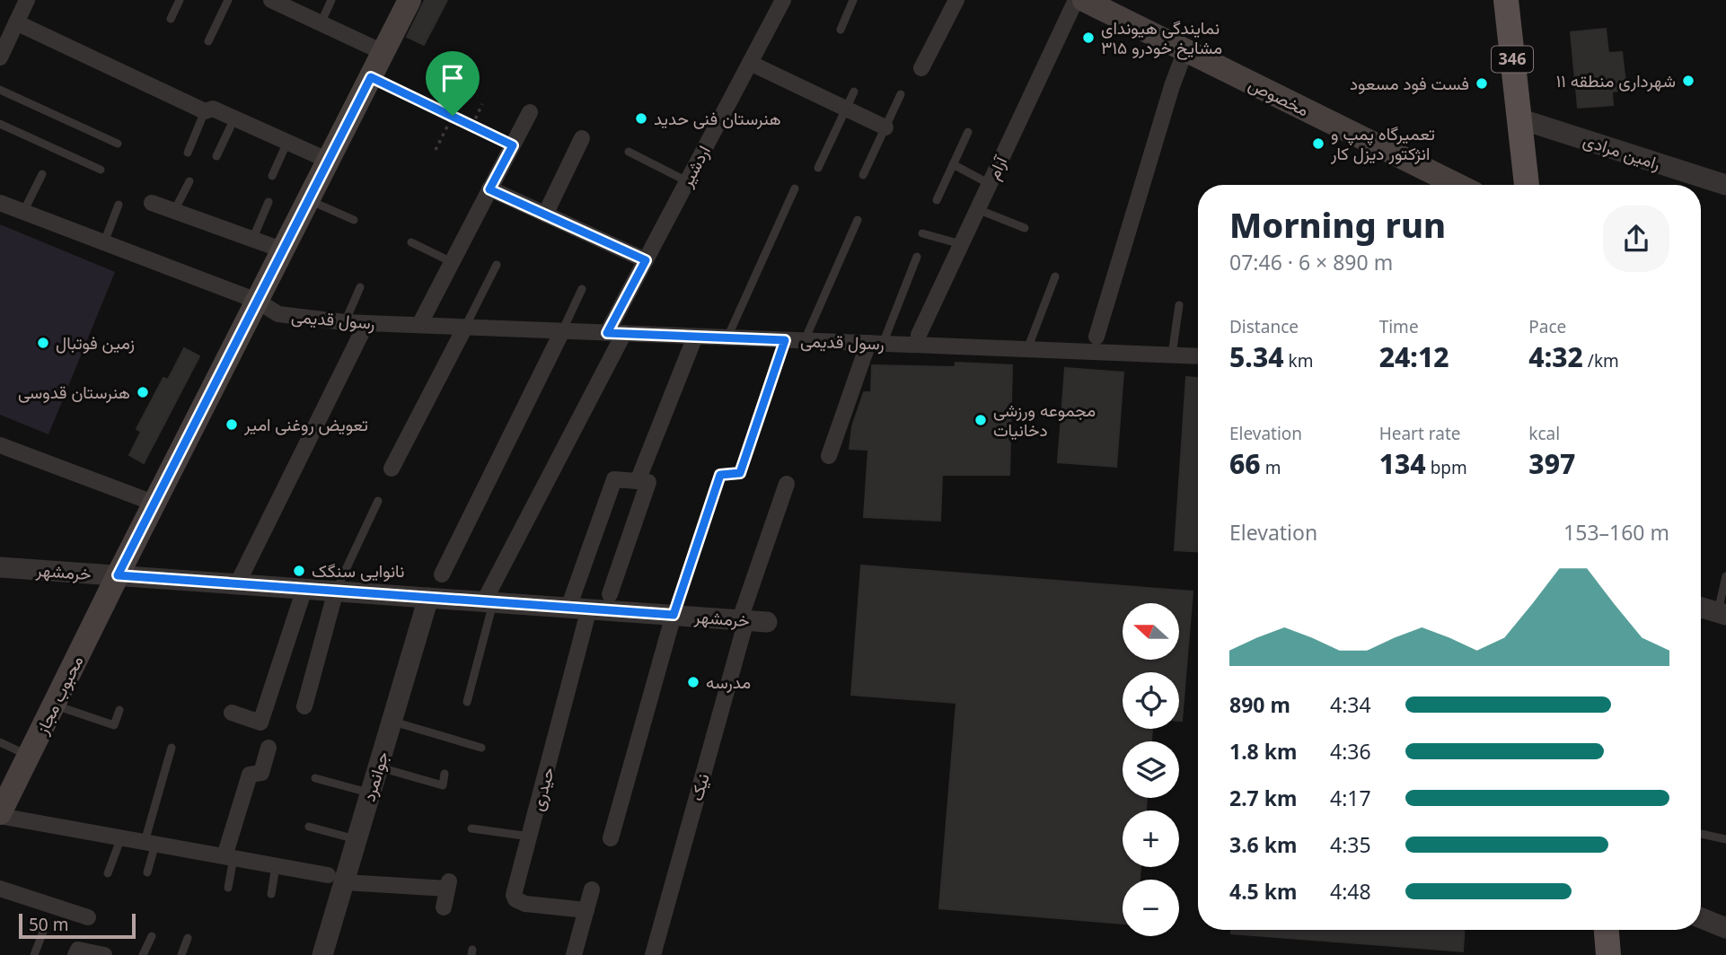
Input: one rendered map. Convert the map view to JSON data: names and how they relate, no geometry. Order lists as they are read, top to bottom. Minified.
{"streets":{"main road":["346","مخصوص","محبوب مجاز"],"street":["رامین مرادی","اردشیر","آرام","رسول قدیمی","خرمشهر","جوانمرد","نیک","حیدری"]},"crossings":[["346","رامین مرادی"],["اردشیر","رسول قدیمی"],["رسول قدیمی","محبوب مجاز"],["خرمشهر","محبوب مجاز"],["خرمشهر","جوانمرد"],["خرمشهر","نیک"],["خرمشهر","حیدری"]],"places":["نمایندگی هیوندای ۳۱۵ مشایخ خودرو","شهرداری منطقه ۱۱","فست فود مسعود","هنرستان فنی حدید","تعمیرگاه پمپ و انژکتور دیزل کار","زمین فوتبال","هنرستان قدوسی","مجموعه ورزشی دخانیات","تعویض روغنی امیر","نانوایی سنگک","مدرسه"],"scale_bar":"50 m","north":"left","page":{"heading":["Morning run","07:46 · 6 × 890 m"],"stats":[["Distance","5.34 km"],["Time","24:12"],["Pace","4:32 /km"],["Elevation","66 m"],["Heart rate","134 bpm"],["kcal","397"]],"chart":["Elevation","153–160 m"],"map_buttons":["+","−"],"list":[{"name":"890 m","note":"4:34"},{"name":"1.8 km","note":"4:36"},{"name":"2.7 km","note":"4:17"},{"name":"3.6 km","note":"4:35"},{"name":"4.5 km","note":"4:48"}],"scale":"50 m"}}
